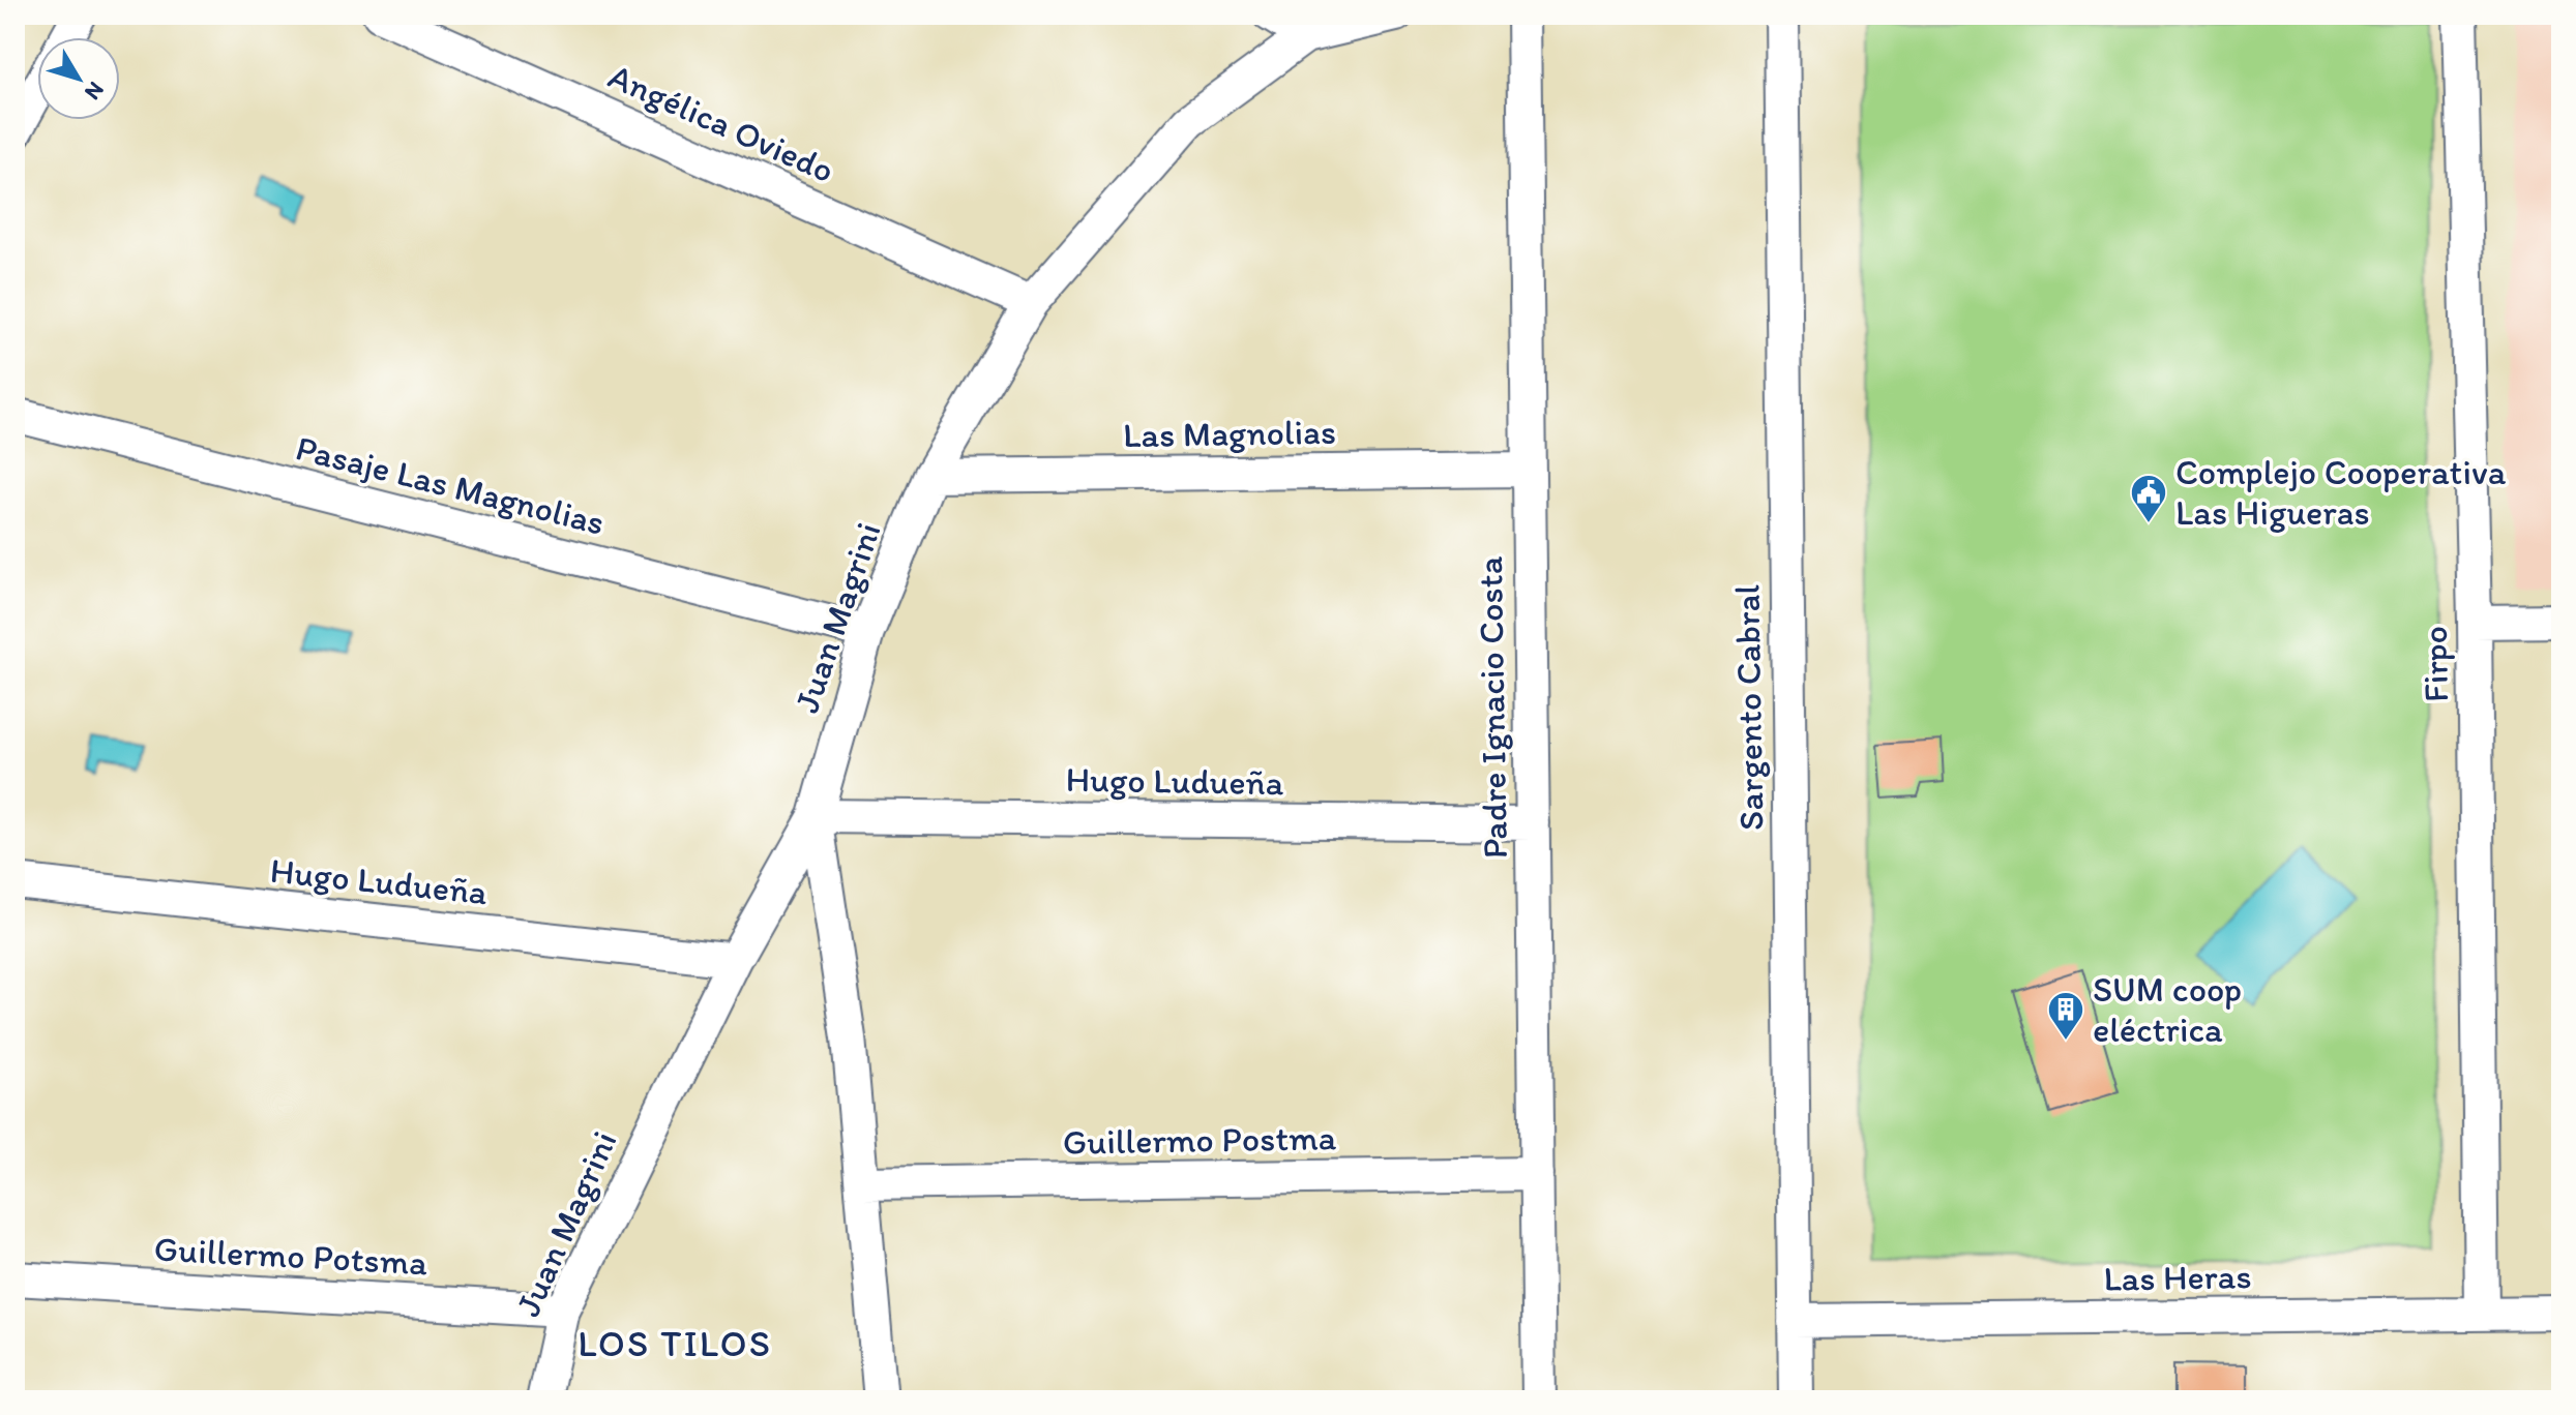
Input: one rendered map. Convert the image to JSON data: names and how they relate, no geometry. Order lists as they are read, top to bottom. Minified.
{"streets":{"street":["Angélica Oviedo","Las Magnolias","Pasaje Las Magnolias","Juan Magrini","Firpo","Padre Ignacio Costa","Sargento Cabral","Hugo Ludueña","Guillermo Postma","Guillermo Potsma","Las Heras"]},"crossings":[["Angélica Oviedo","Juan Magrini"],["Las Magnolias","Juan Magrini"],["Las Magnolias","Padre Ignacio Costa"],["Pasaje Las Magnolias","Juan Magrini"],["Juan Magrini","Hugo Ludueña"],["Juan Magrini","Guillermo Potsma"],["Firpo","Las Heras"],["Padre Ignacio Costa","Hugo Ludueña"],["Padre Ignacio Costa","Guillermo Postma"],["Sargento Cabral","Las Heras"]],"districts":["LOS TILOS"],"places":{"public building":["Complejo Cooperativa Las Higueras"],"building":["SUM coop eléctrica"]},"north":"bottom right"}
